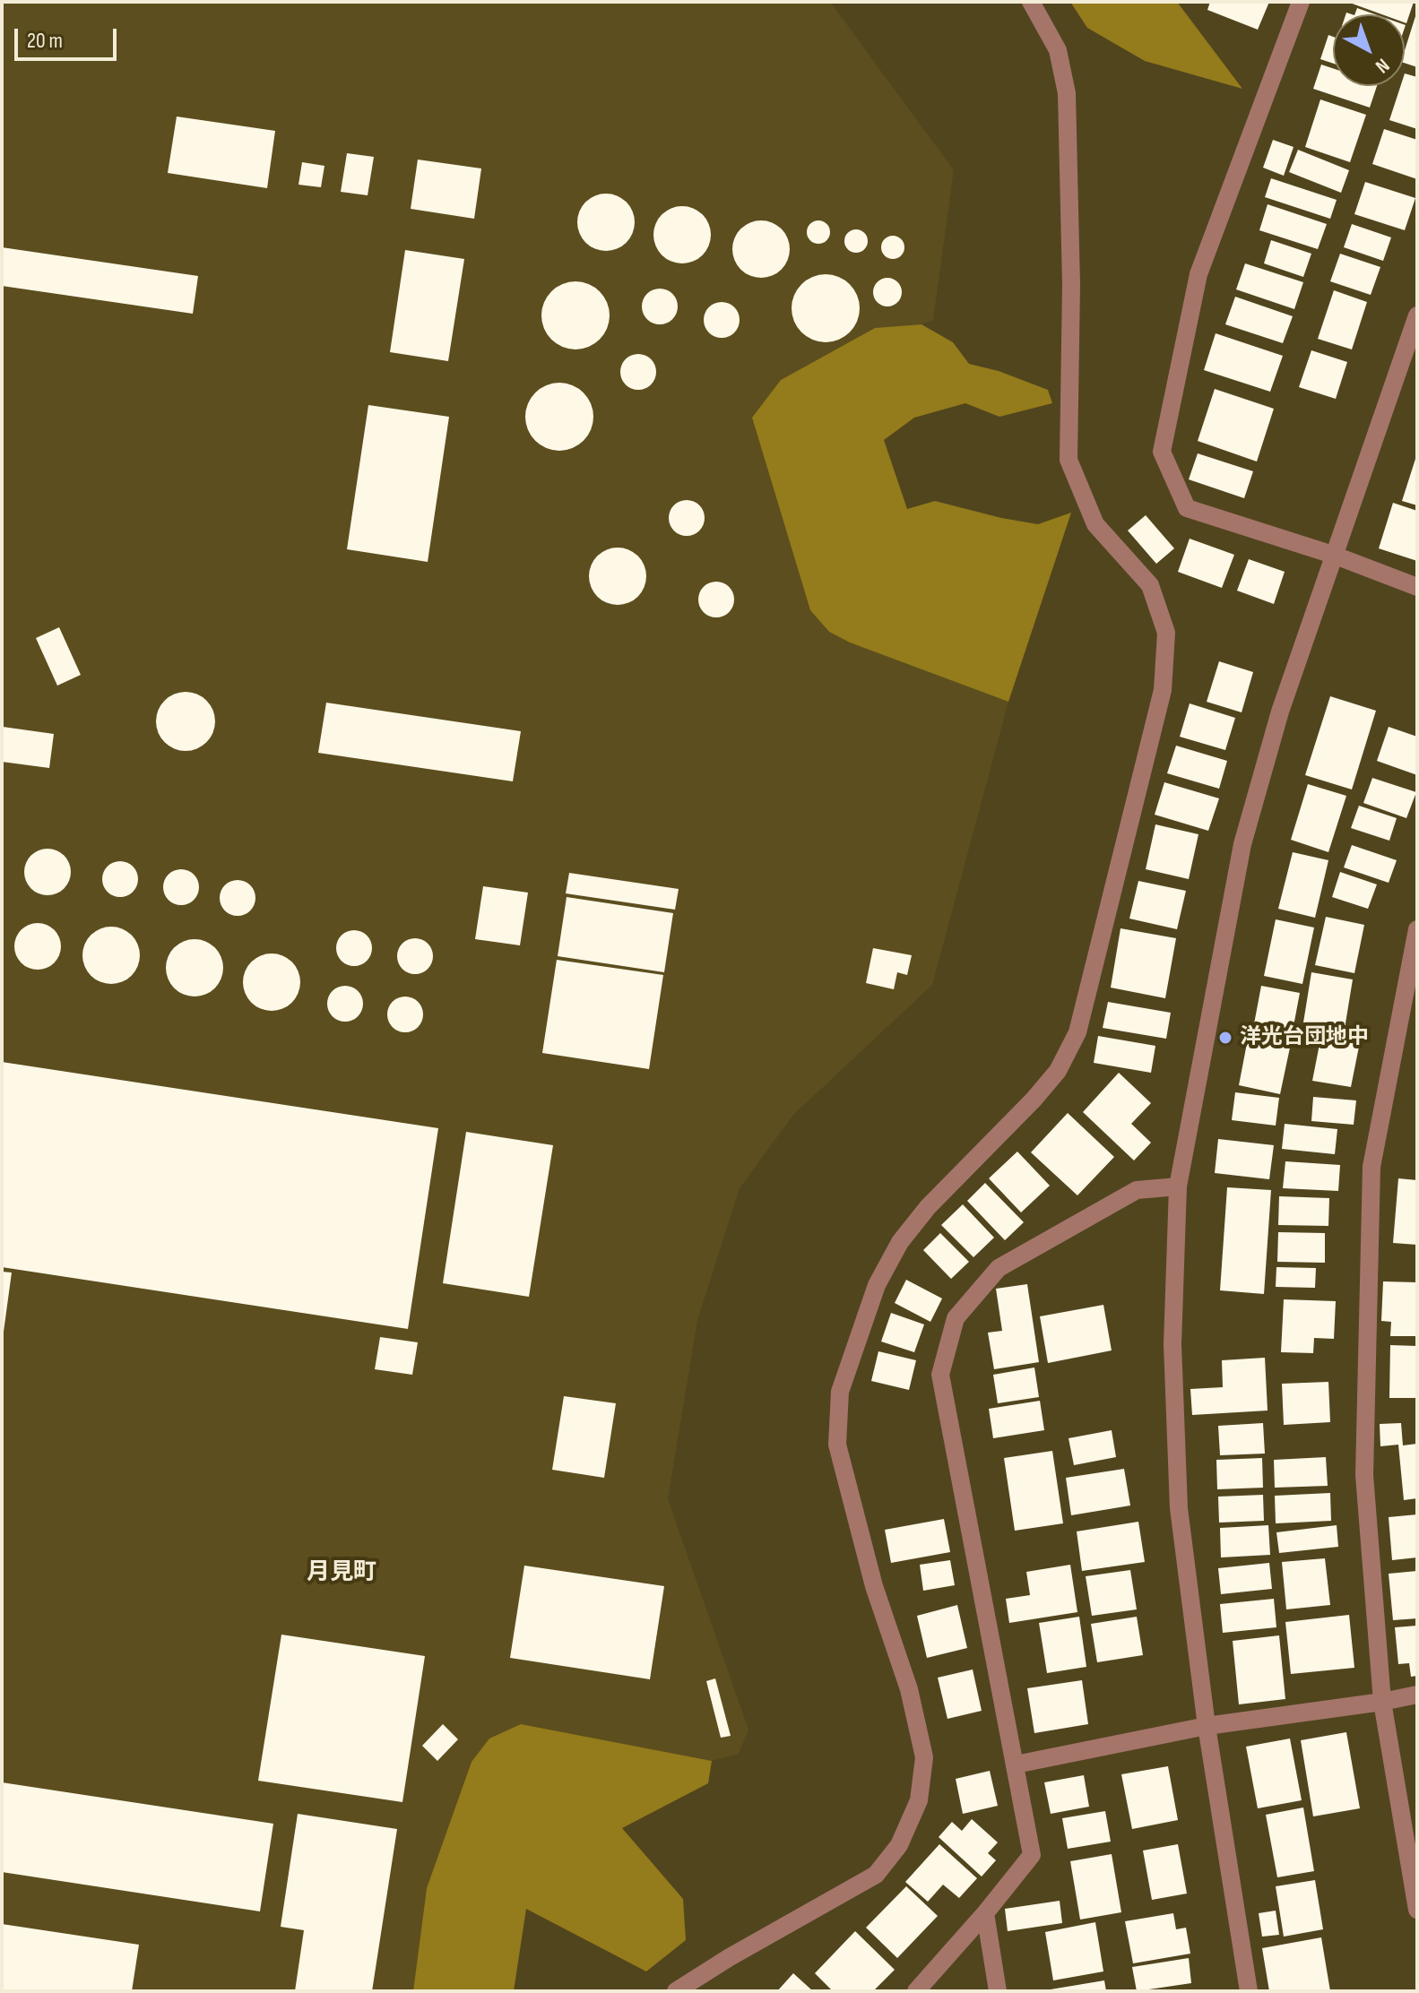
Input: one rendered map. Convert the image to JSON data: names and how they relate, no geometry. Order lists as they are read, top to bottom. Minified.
{"districts":["月見町"],"places":["洋光台団地中"],"scale_bar":"20 m","north":"bottom right"}
